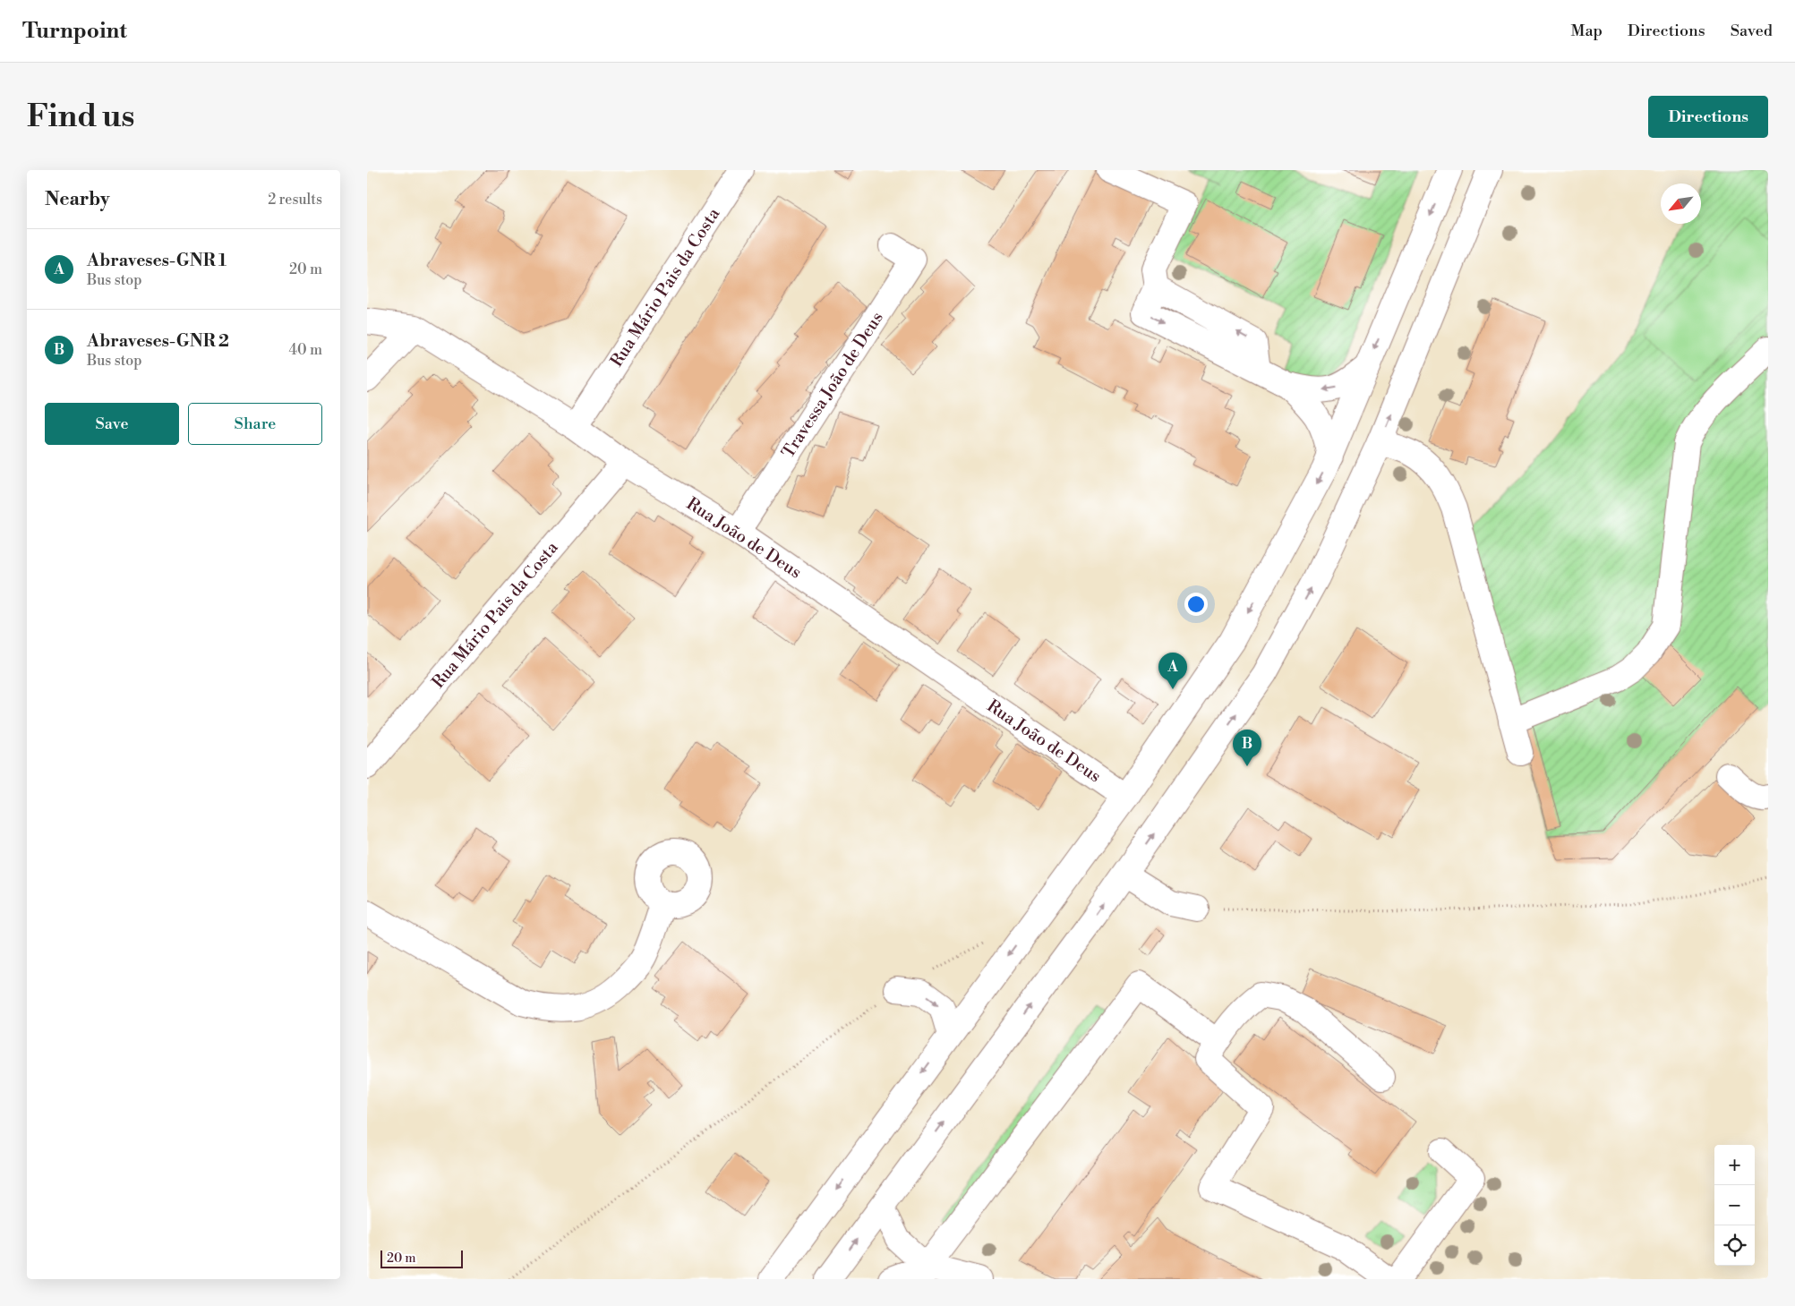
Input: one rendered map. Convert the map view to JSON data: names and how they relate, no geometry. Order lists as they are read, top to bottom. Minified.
{"streets":{"street":["Rua Mário Pais da Costa","Travessa João de Deus","Rua João de Deus"]},"crossings":[["Rua Mário Pais da Costa","Rua João de Deus"],["Travessa João de Deus","Rua João de Deus"]],"scale_bar":"20 m","north":"bottom left","page":{"header":"Turnpoint","nav":["Map","Directions","Saved"],"buttons":["Directions",["Save","Share"]],"title":"Find us","heading":["Nearby","2 results"],"list":[{"mark":"A","name":"Abraveses-GNR 1","note":"Bus stop","value":"20 m"},{"mark":"B","name":"Abraveses-GNR 2","note":"Bus stop","value":"40 m"}],"pins":["A","B"],"map_buttons":["+","−"],"scale":"20 m"}}
